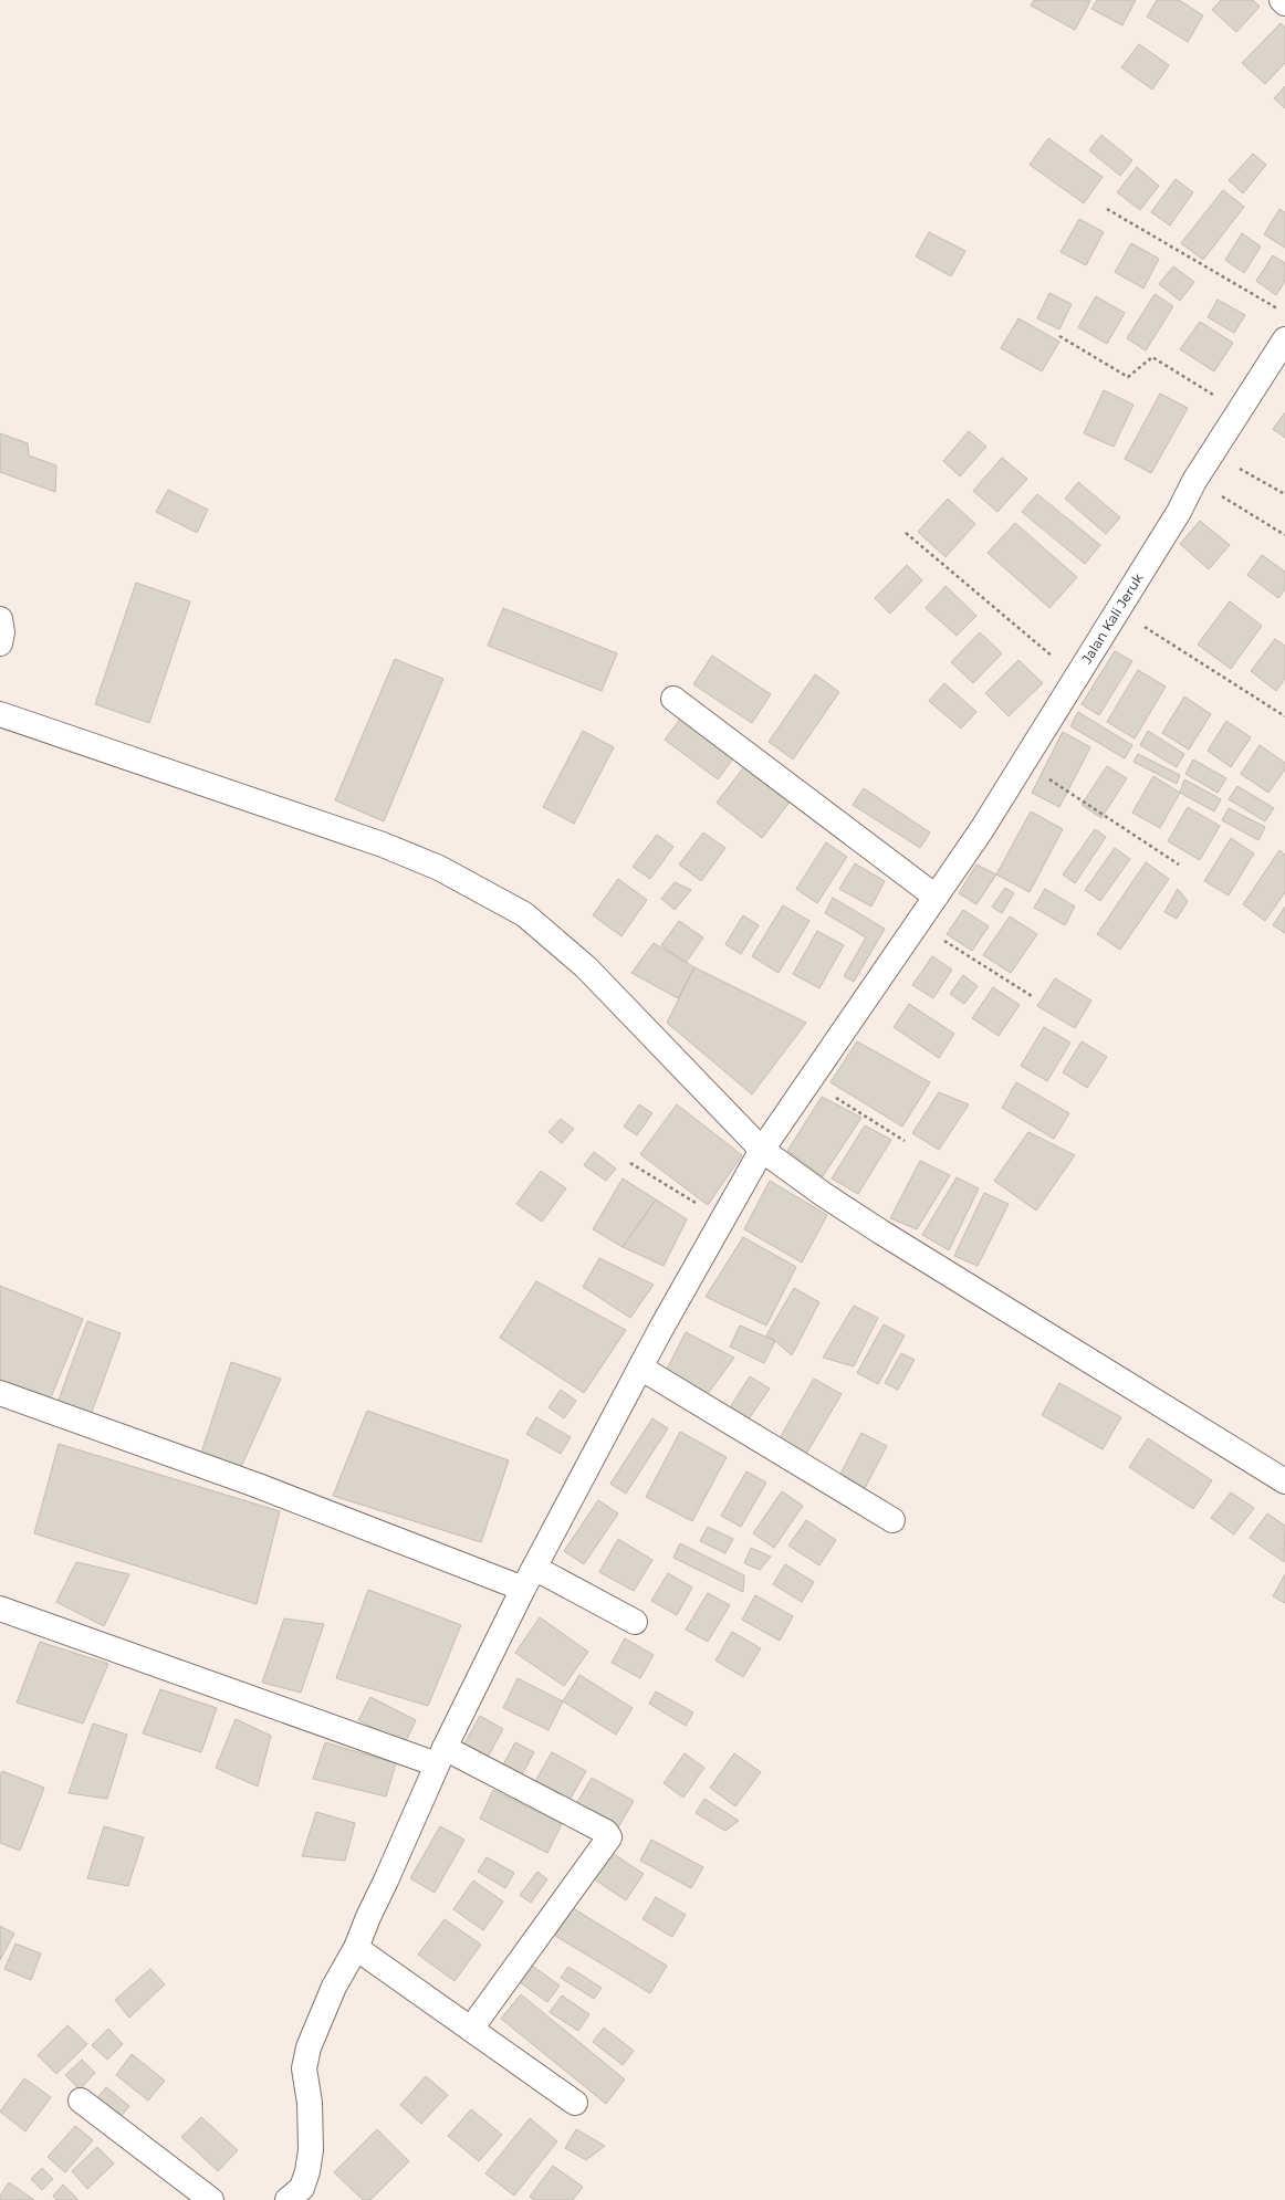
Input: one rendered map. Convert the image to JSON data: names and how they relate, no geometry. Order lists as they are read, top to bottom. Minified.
{"streets":{"street":["Jalan Kali Jeruk"]}}
